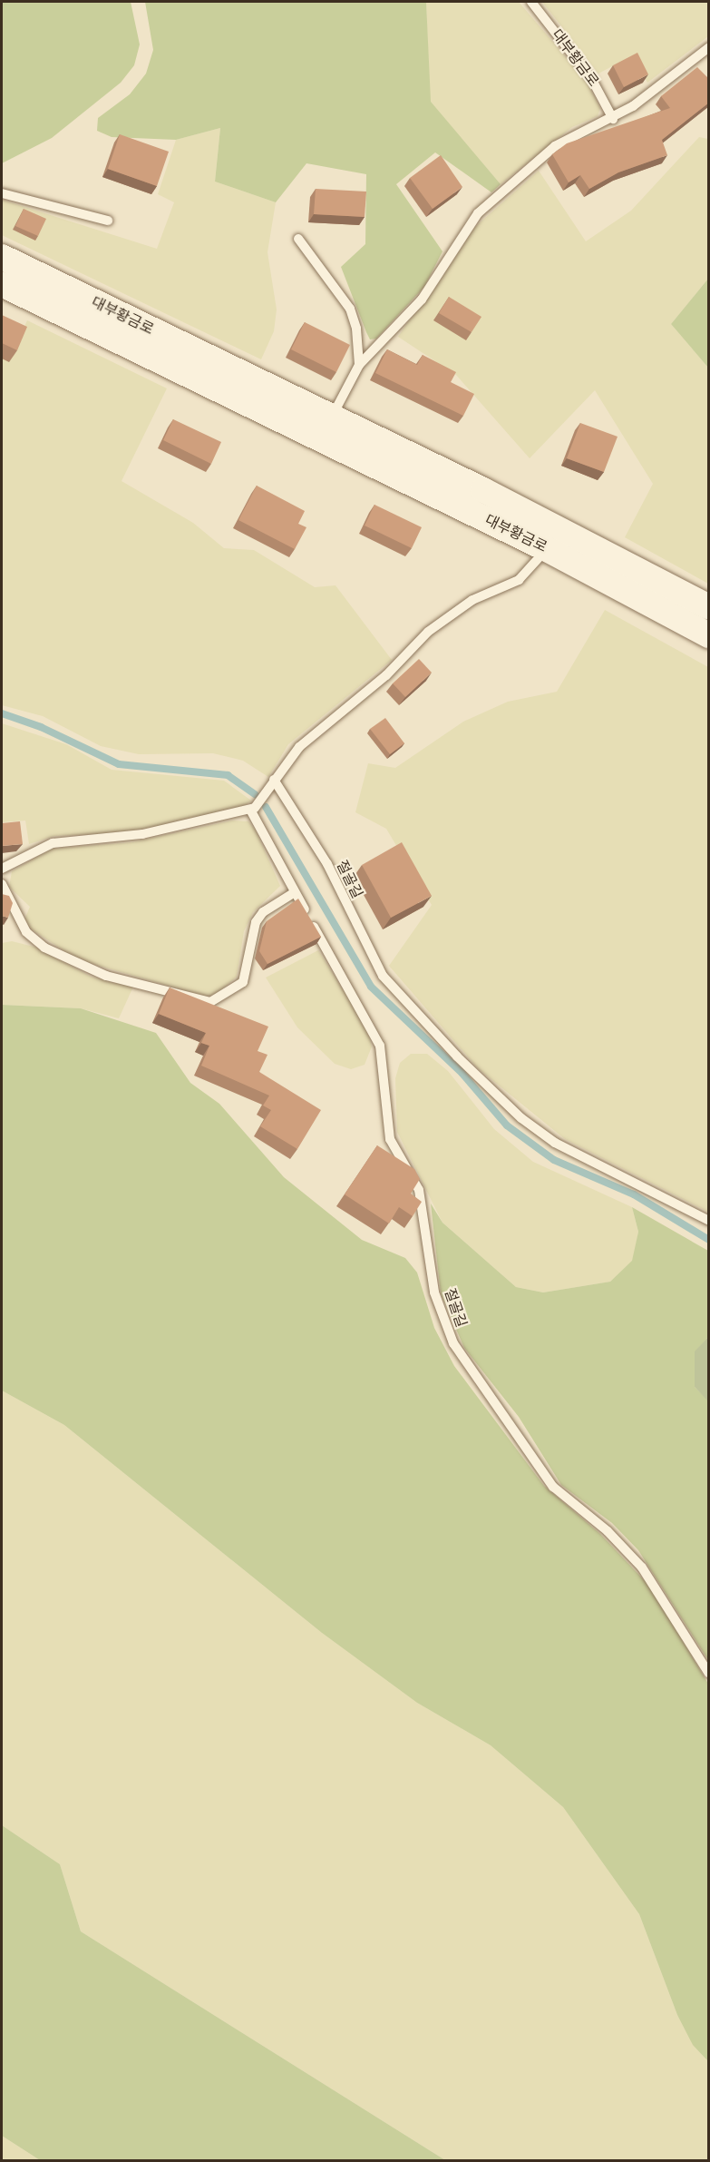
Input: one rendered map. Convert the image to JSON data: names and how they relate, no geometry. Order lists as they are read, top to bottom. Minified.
{"streets":{"main road":["대부황금로"],"lane":["절골길"]}}
